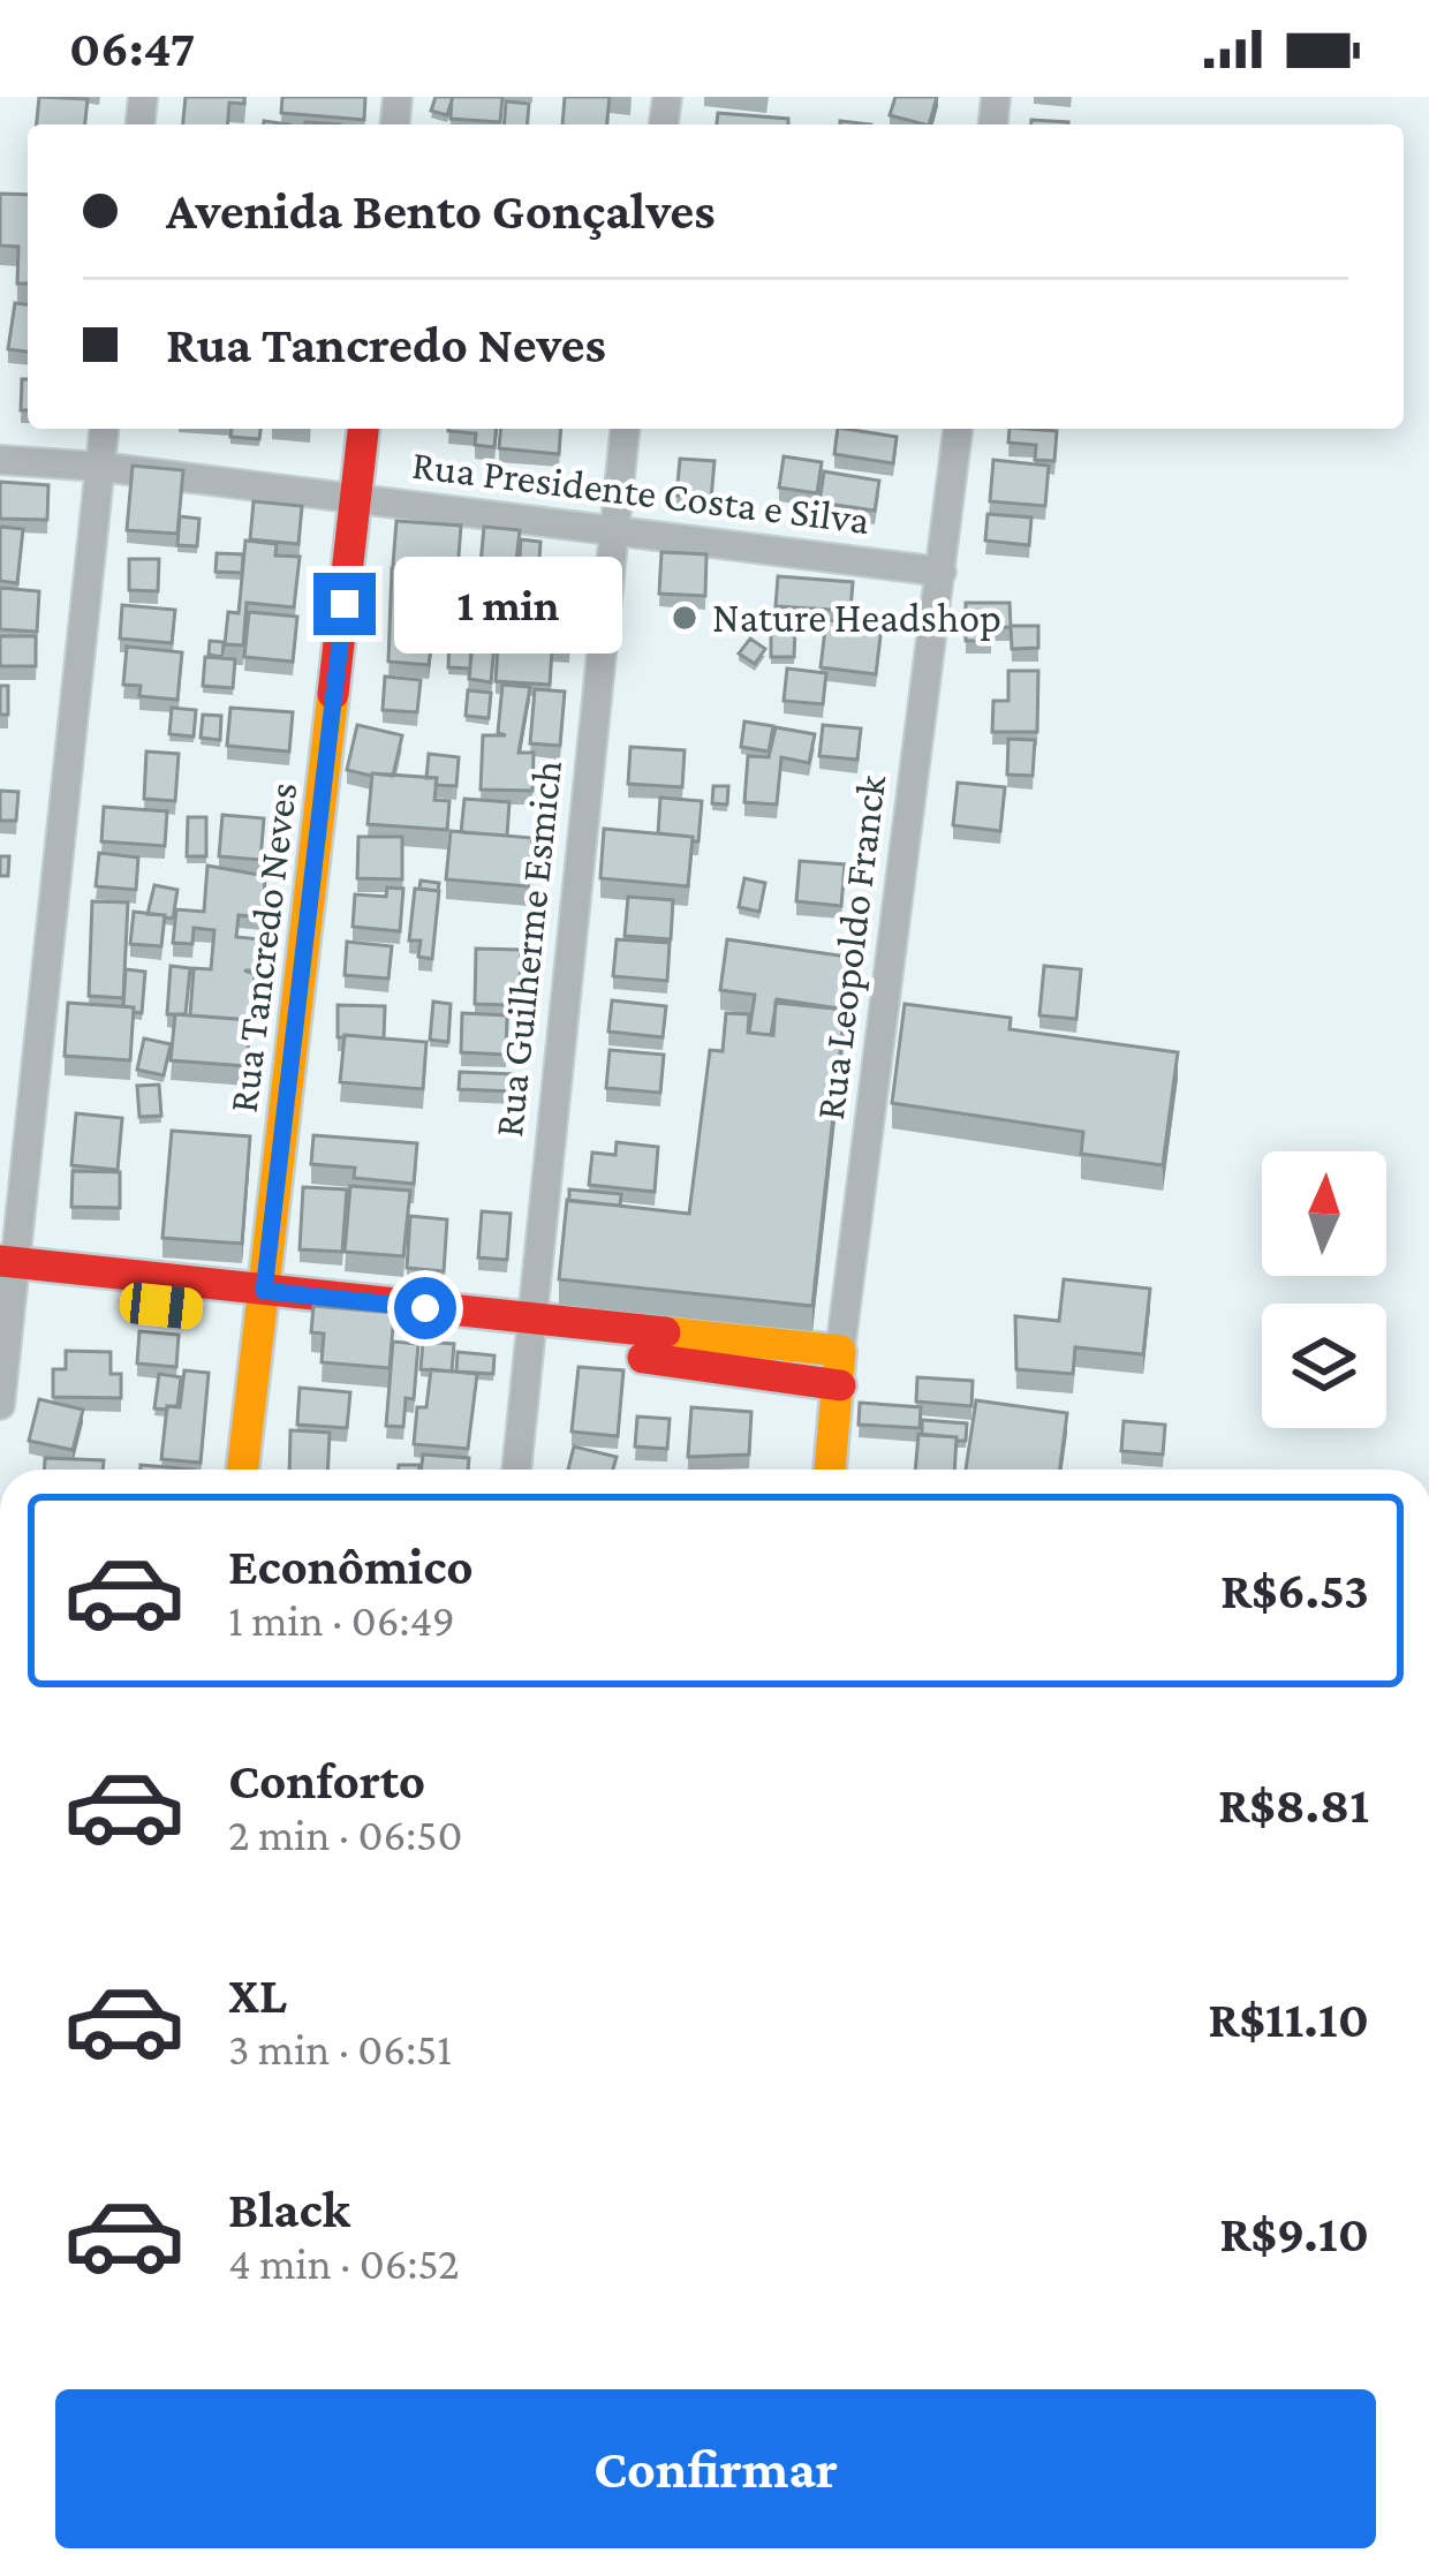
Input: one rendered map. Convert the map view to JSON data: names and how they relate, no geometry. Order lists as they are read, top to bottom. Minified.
{"streets":{"main road":["Rua Tancredo Neves","Rua Leopoldo Franck"],"street":["Rua Presidente Costa e Silva","Rua Guilherme Esmich"]},"crossings":[["Rua Presidente Costa e Silva","Rua Tancredo Neves"],["Rua Presidente Costa e Silva","Rua Leopoldo Franck"],["Rua Presidente Costa e Silva","Rua Guilherme Esmich"]],"places":["Nature Headshop"],"north":"top","page":{"status":"06:47","banner":["Avenida Bento Gonçalves","Rua Tancredo Neves"],"bubble":"1 min","list":[{"name":"Econômico","note":"1 min · 06:49","value":"R$6.53"},{"name":"Conforto","note":"2 min · 06:50","value":"R$8.81"},{"name":"XL","note":"3 min · 06:51","value":"R$11.10"},{"name":"Black","note":"4 min · 06:52","value":"R$9.10"}],"buttons":"Confirmar"}}
